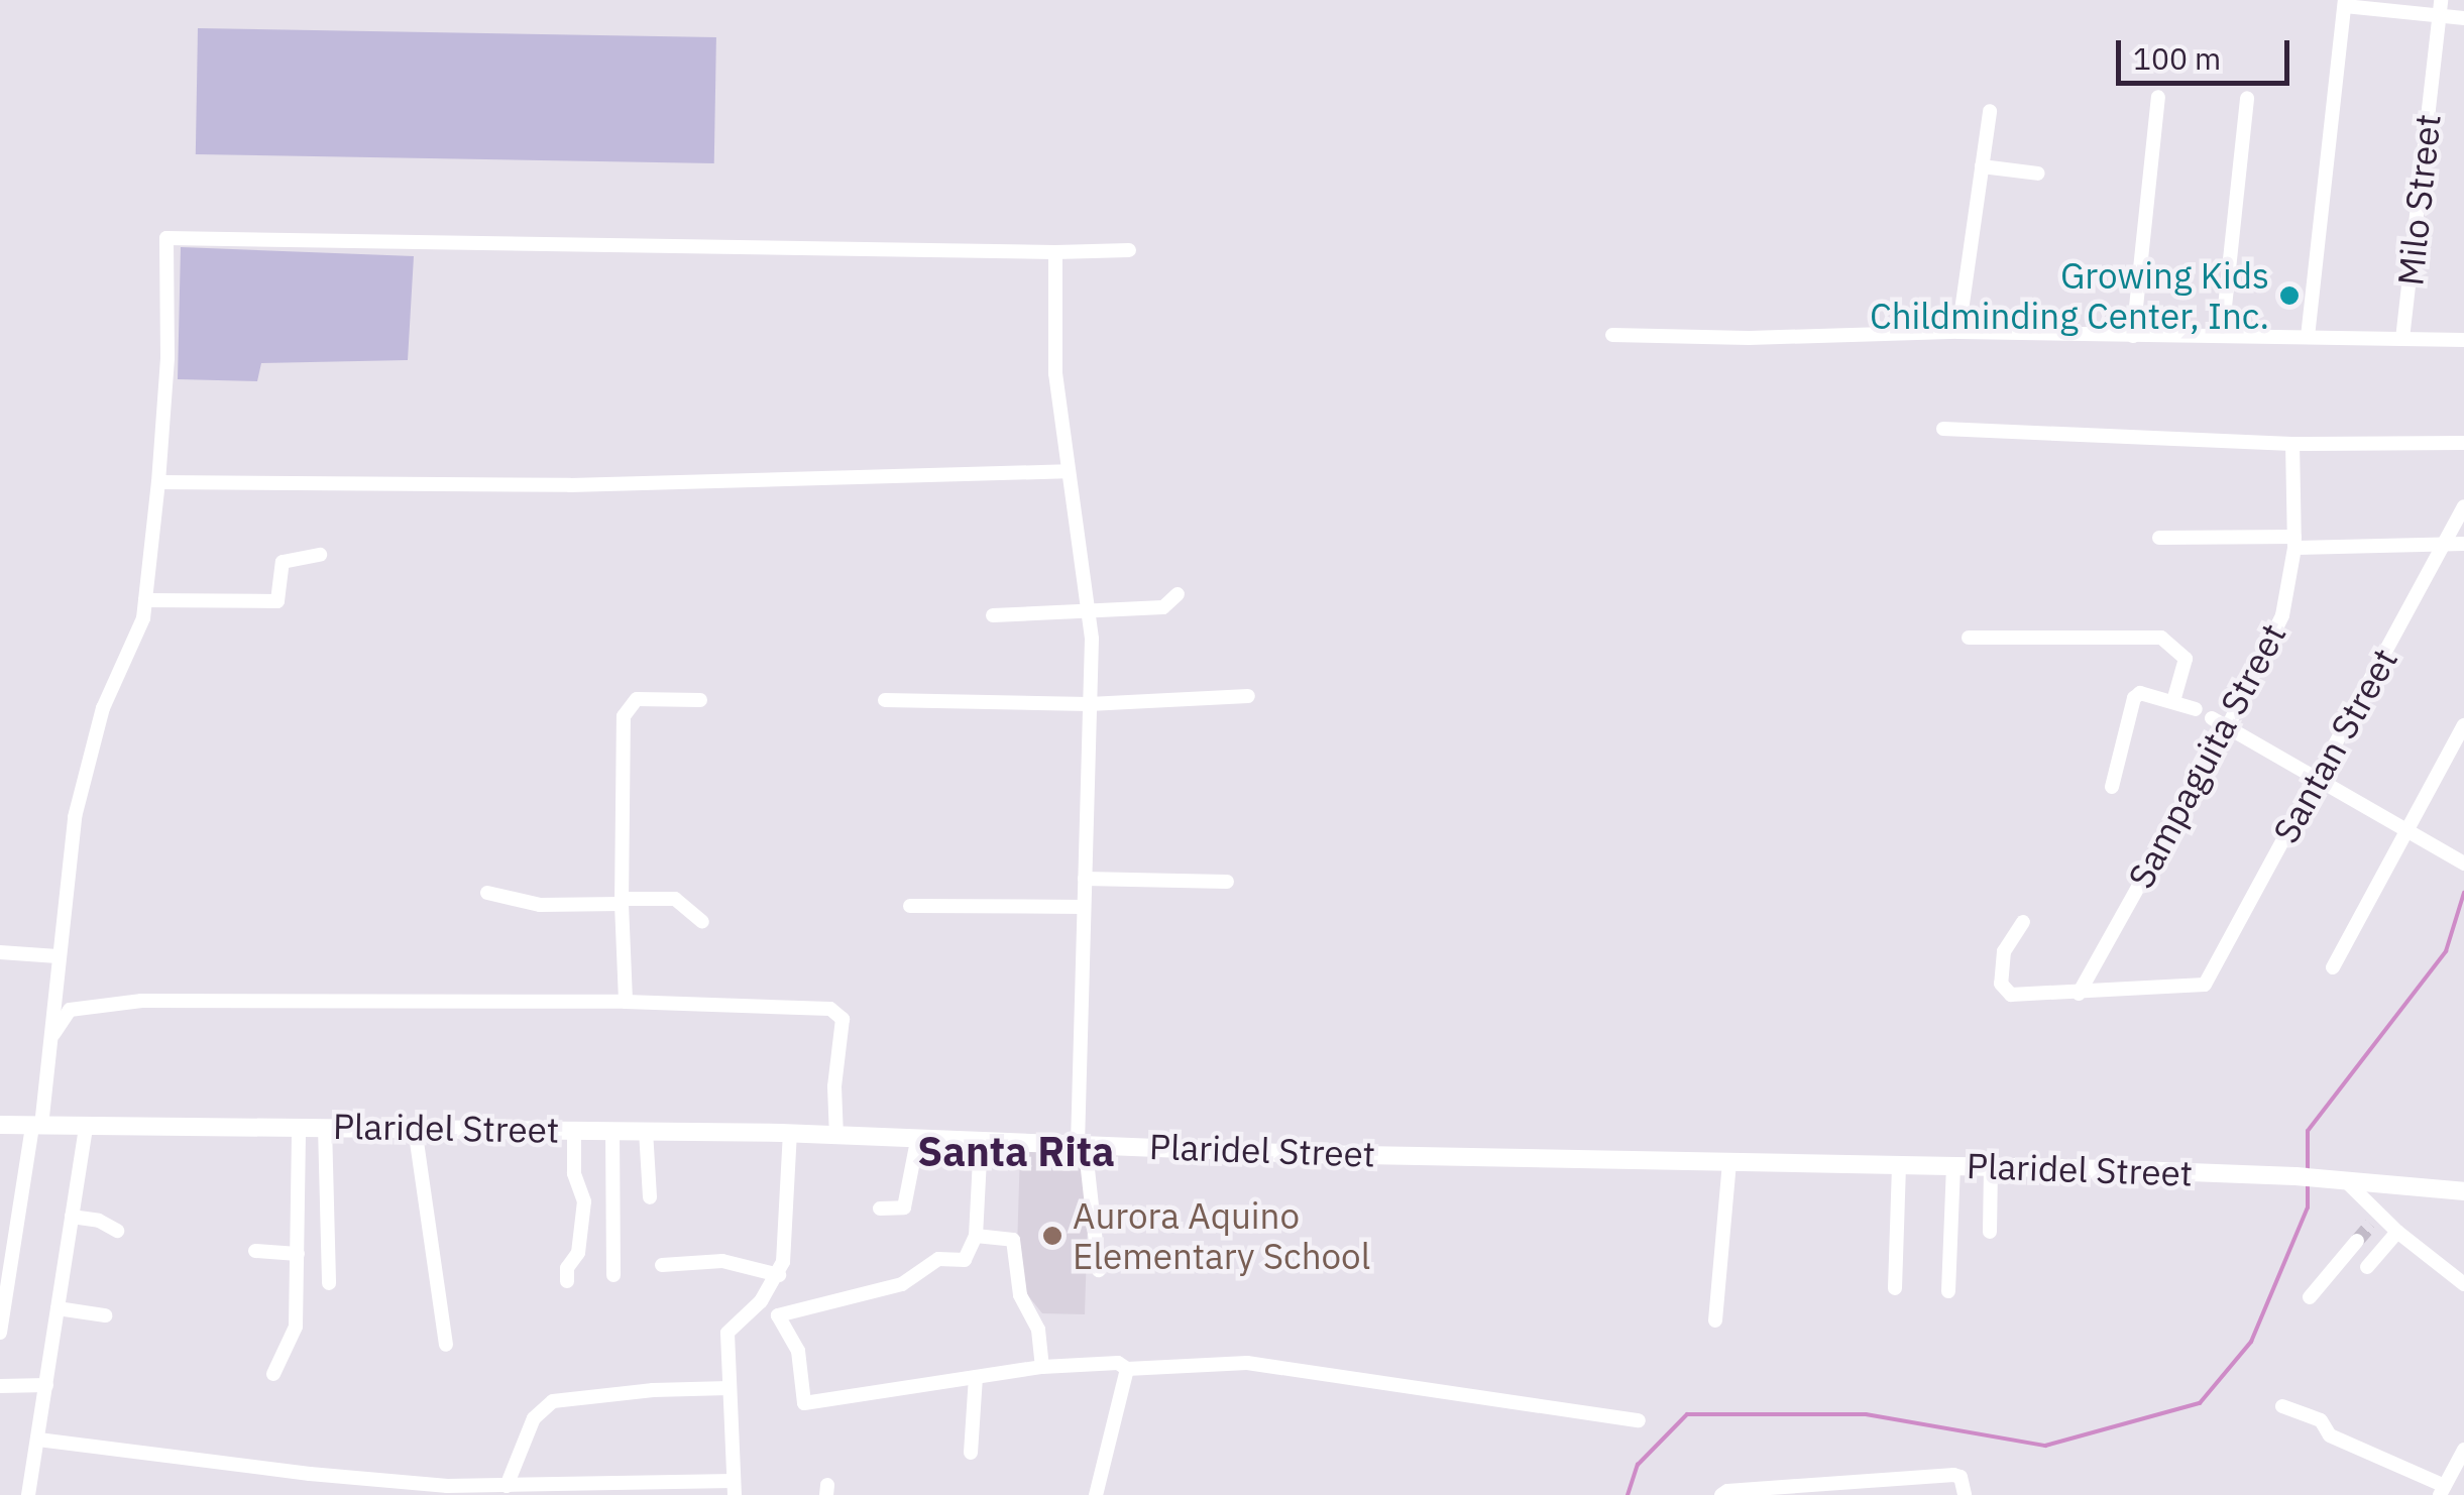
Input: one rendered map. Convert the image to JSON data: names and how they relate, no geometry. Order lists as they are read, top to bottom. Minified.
{"streets":{"street":["Milo Street","Santan Street","Sampaguita Street","Plaridel Street"]},"crossings":[["Santan Street","Sampaguita Street"]],"districts":["Santa Rita"],"places":["Growing Kids Childminding Center, Inc.","Aurora Aquino Elementary School"],"scale_bar":"100 m"}
